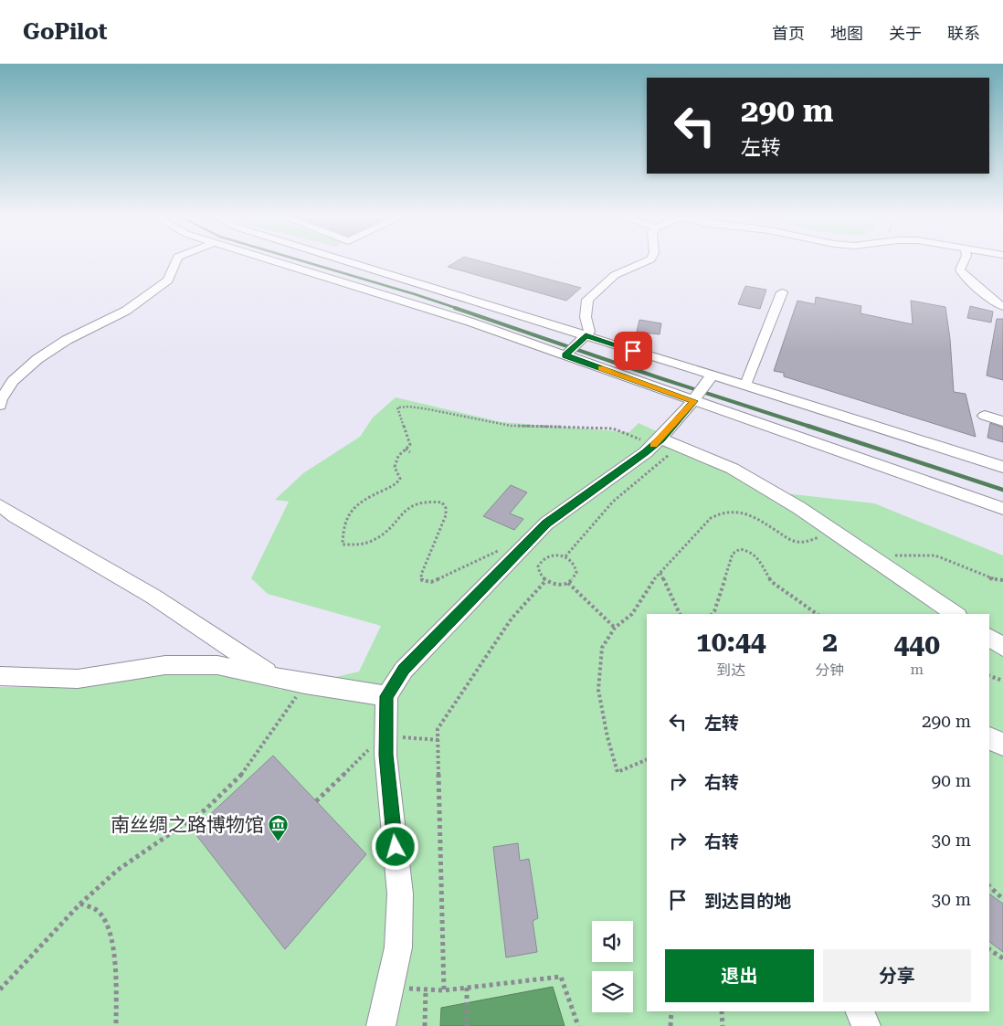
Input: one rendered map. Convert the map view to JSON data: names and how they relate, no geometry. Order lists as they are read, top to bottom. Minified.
{"places":{"museum":["南丝绸之路博物馆"]},"page":{"header":"GoPilot","nav":["首页","地图","关于","联系"],"turn":["290 m","左转"],"eta":["10:44","到达","2","分钟","440","m"],"list":[{"name":"左转","value":"290 m"},{"name":"右转","value":"90 m"},{"name":"右转","value":"30 m"},{"name":"到达目的地","value":"30 m"}],"buttons":["退出","分享"]}}
